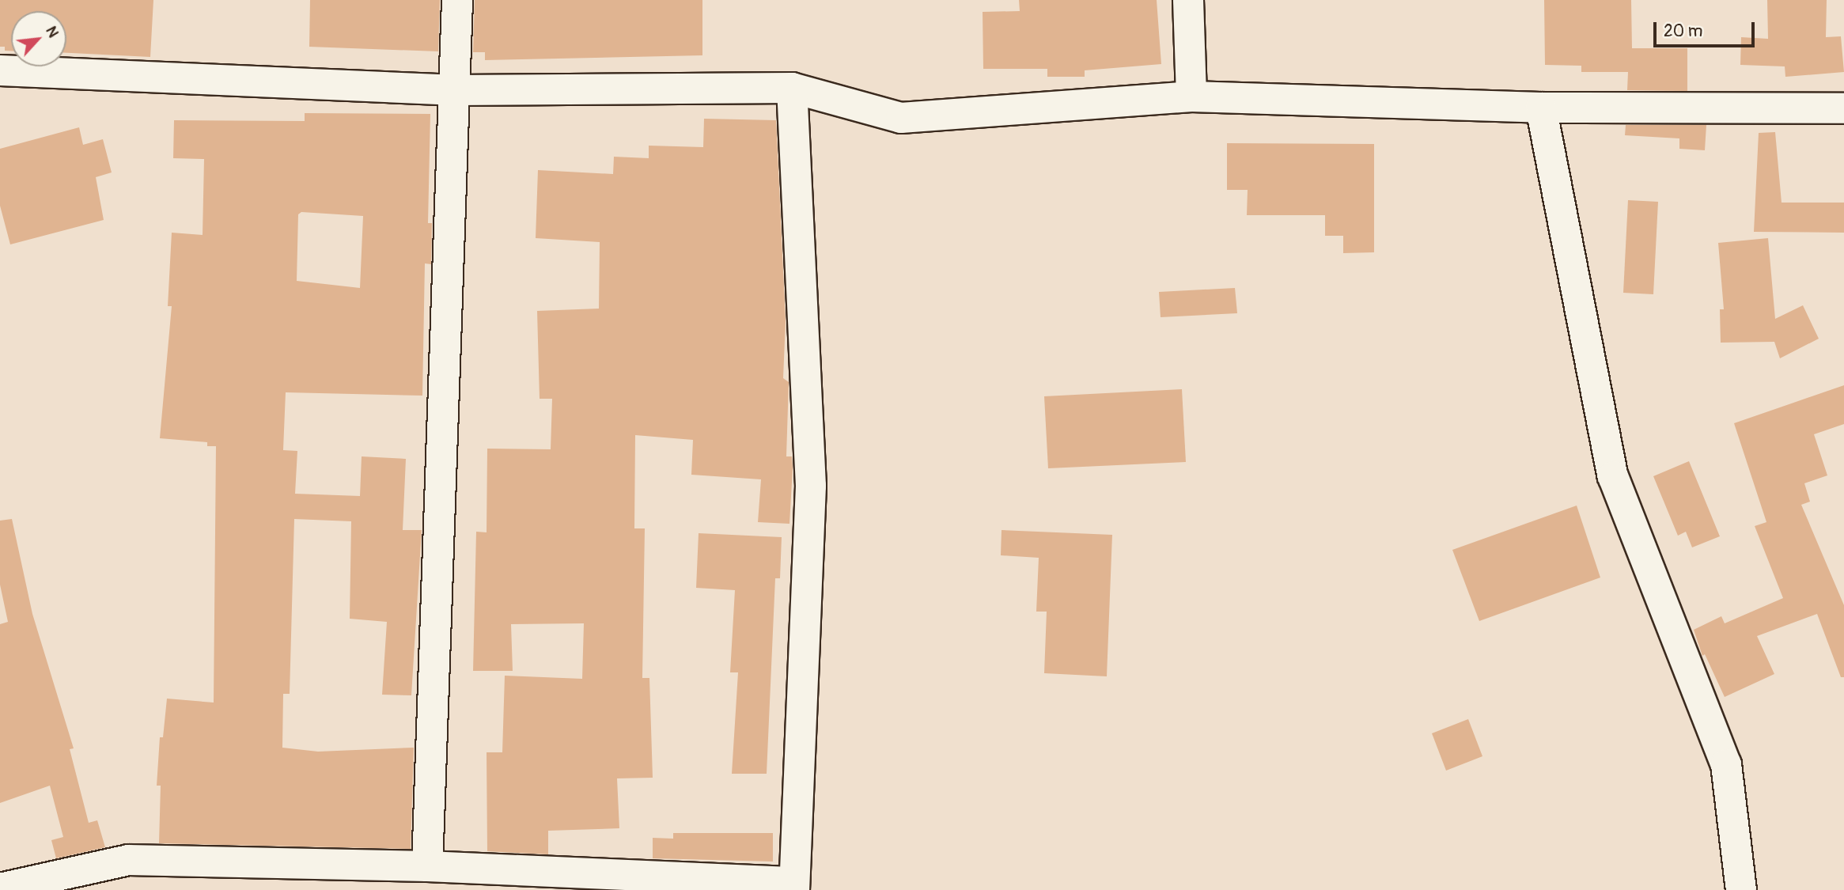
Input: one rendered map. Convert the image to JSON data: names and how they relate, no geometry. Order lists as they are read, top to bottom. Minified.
{"scale_bar":"20 m","north":"top right"}
